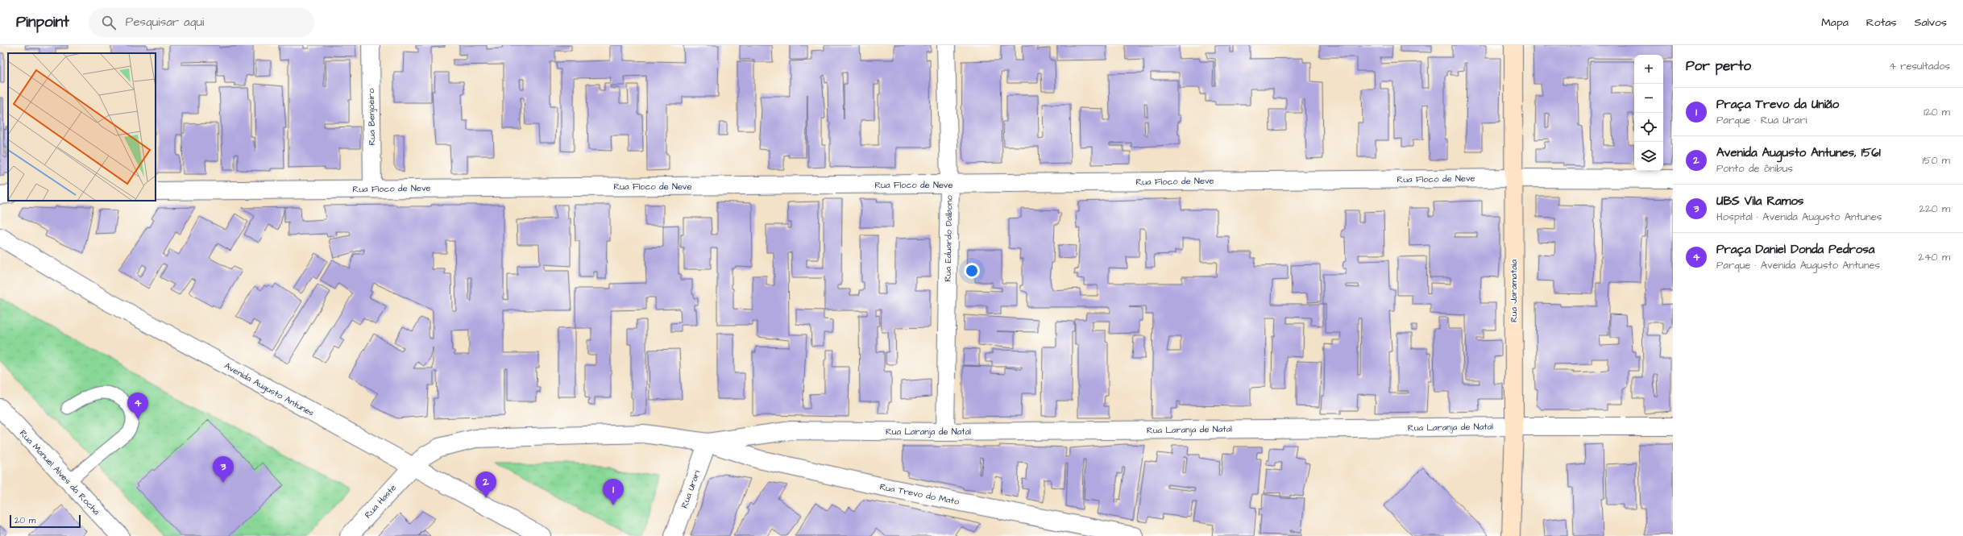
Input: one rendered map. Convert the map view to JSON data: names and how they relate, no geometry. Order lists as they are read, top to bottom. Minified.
{"streets":{"street":["Rua Benjoeiro","Rua Floco de Neve","Rua Eduardo Dalbono","Rua Jaramataia","Avenida Augusto Antunes","Rua Laranja de Natal","Rua Manuel Alves da Rocha","Rua Urari","Rua Trevo do Mato","Rua Haste"]},"crossings":[["Rua Benjoeiro","Rua Floco de Neve"],["Rua Floco de Neve","Rua Eduardo Dalbono"],["Rua Floco de Neve","Rua Jaramataia"],["Rua Eduardo Dalbono","Rua Laranja de Natal"],["Rua Jaramataia","Rua Laranja de Natal"],["Avenida Augusto Antunes","Rua Haste"],["Rua Laranja de Natal","Rua Urari"],["Rua Laranja de Natal","Rua Trevo do Mato"],["Rua Laranja de Natal","Rua Haste"],["Rua Urari","Rua Trevo do Mato"],["Rua Urari","Rua Haste"],["Rua Trevo do Mato","Rua Haste"]],"scale_bar":"20 m","page":{"header":"Pinpoint","search":"Pesquisar aqui","nav":["Mapa","Rotas","Salvos"],"heading":["Por perto","4 resultados"],"map_buttons":["+","−"],"list":[{"mark":"1","name":"Praça Trevo da União","note":"Parque · Rua Urari","value":"120 m"},{"mark":"2","name":"Avenida Augusto Antunes, 1561","note":"Ponto de ônibus","value":"150 m"},{"mark":"3","name":"UBS Vila Ramos","note":"Hospital · Avenida Augusto Antunes","value":"220 m"},{"mark":"4","name":"Praça Daniel Donda Pedrosa","note":"Parque · Avenida Augusto Antunes","value":"240 m"}],"pins":["4","3","2","1"],"scale":"20 m"}}
